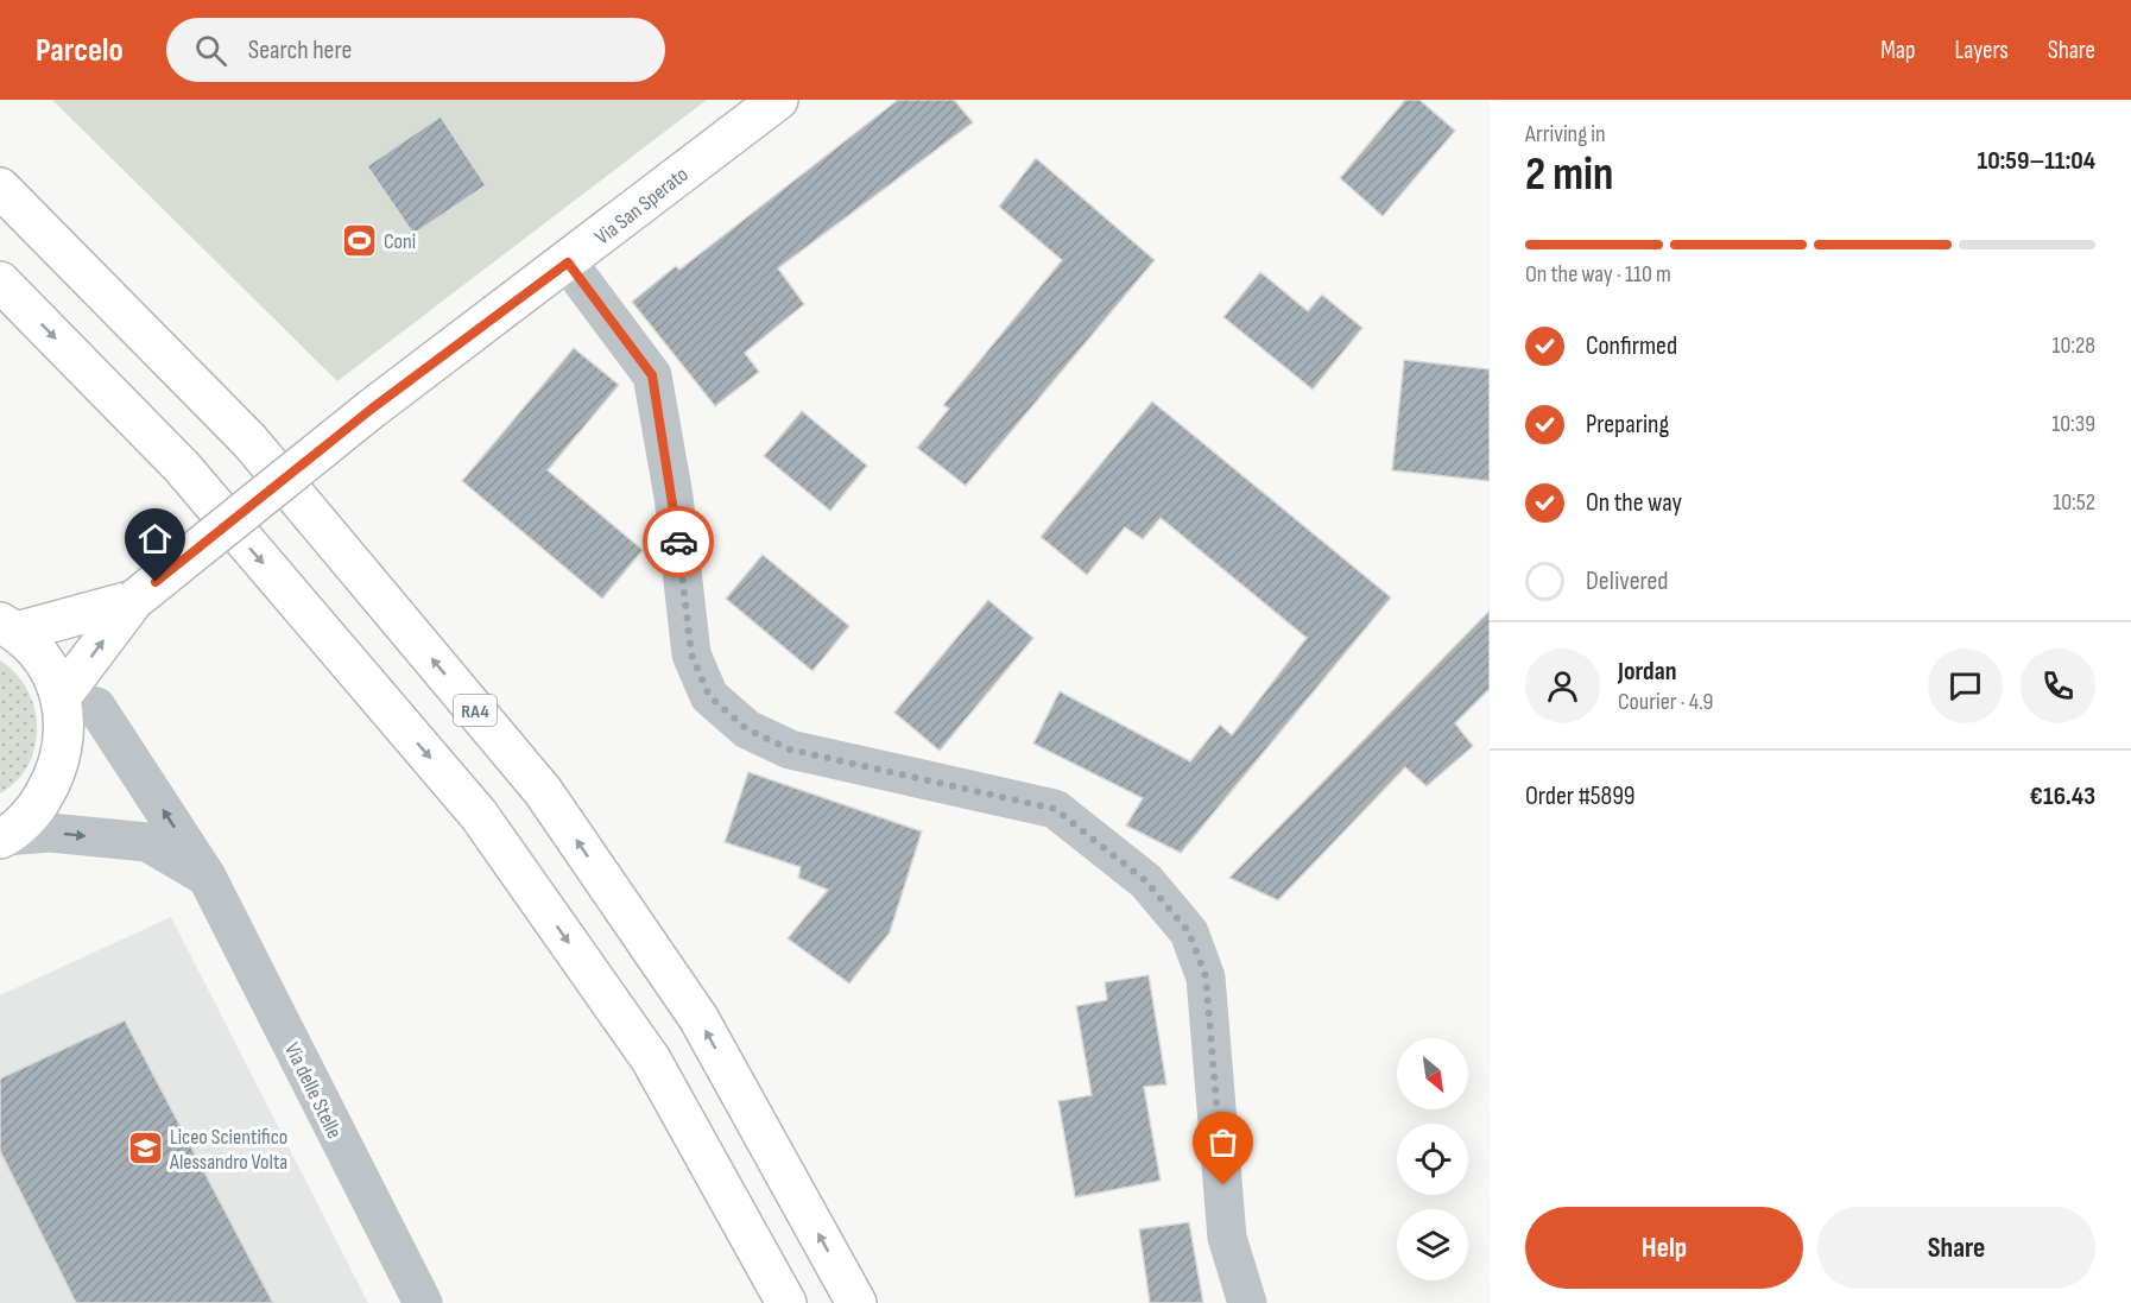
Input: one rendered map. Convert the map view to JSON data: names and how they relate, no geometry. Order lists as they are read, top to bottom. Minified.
{"streets":{"main road":["Via San Sperato","RA4"],"street":["Via delle Stelle"]},"places":{"sports":["Coni"],"school or university":["Liceo Scientifico Alessandro Volta"]},"north":"bottom right","page":{"header":"Parcelo","search":"Search here","nav":["Map","Layers","Share"],"heading":["2 min","Arriving in","10:59–11:04"],"panel":["Jordan","Courier · 4.9","Order #5899","€16.43"],"bar":"On the way · 110 m","list":[["Confirmed","10:28"],["Preparing","10:39"],["On the way","10:52"],"Delivered"],"buttons":["Help","Share"]}}
